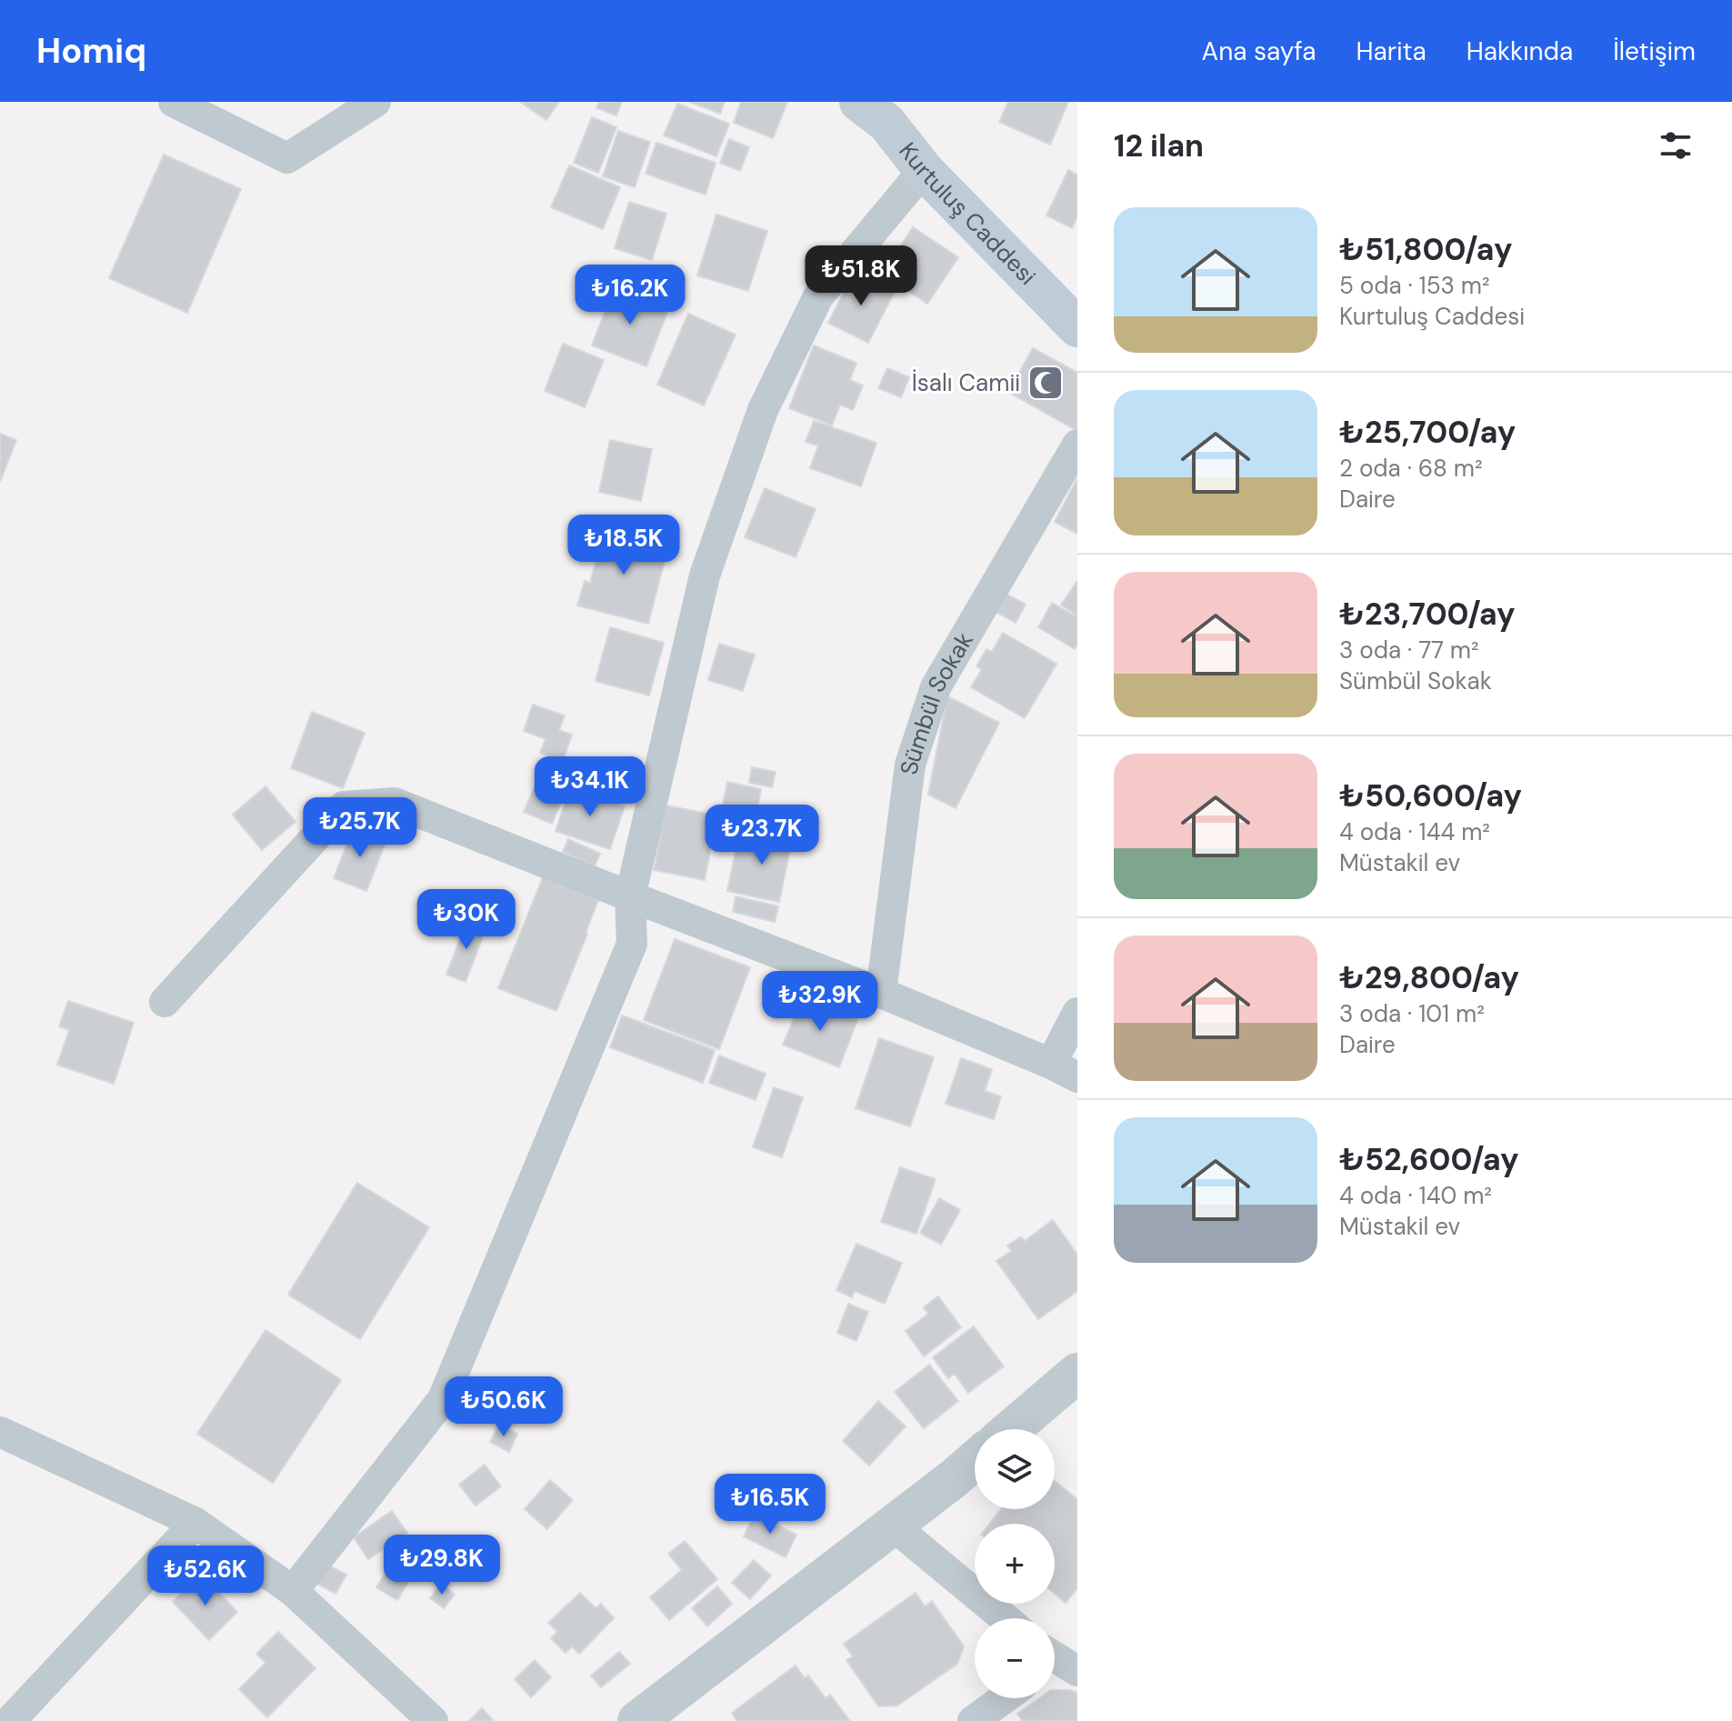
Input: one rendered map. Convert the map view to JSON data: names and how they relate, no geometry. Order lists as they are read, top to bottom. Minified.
{"streets":{"main road":["Kurtuluş Caddesi"],"street":["Sümbül Sokak"]},"places":{"mosque":["İsalı Camii"]},"page":{"header":"Homiq","nav":["Ana sayfa","Harita","Hakkında","İletişim"],"heading":"12 ilan","list":[{"name":"₺51,800/ay","note":"5 oda · 153 m² · Kurtuluş Caddesi"},{"name":"₺25,700/ay","note":"2 oda · 68 m² · Daire"},{"name":"₺23,700/ay","note":"3 oda · 77 m² · Sümbül Sokak"},{"name":"₺50,600/ay","note":"4 oda · 144 m² · Müstakil ev"},{"name":"₺29,800/ay","note":"3 oda · 101 m² · Daire"},{"name":"₺52,600/ay","note":"4 oda · 140 m² · Müstakil ev"}],"price":["₺51.8K","₺16.2K","₺18.5K","₺34.1K","₺25.7K","₺23.7K","₺30K","₺32.9K","₺50.6K","₺16.5K","₺29.8K","₺52.6K"],"map_buttons":["+","−"]}}
